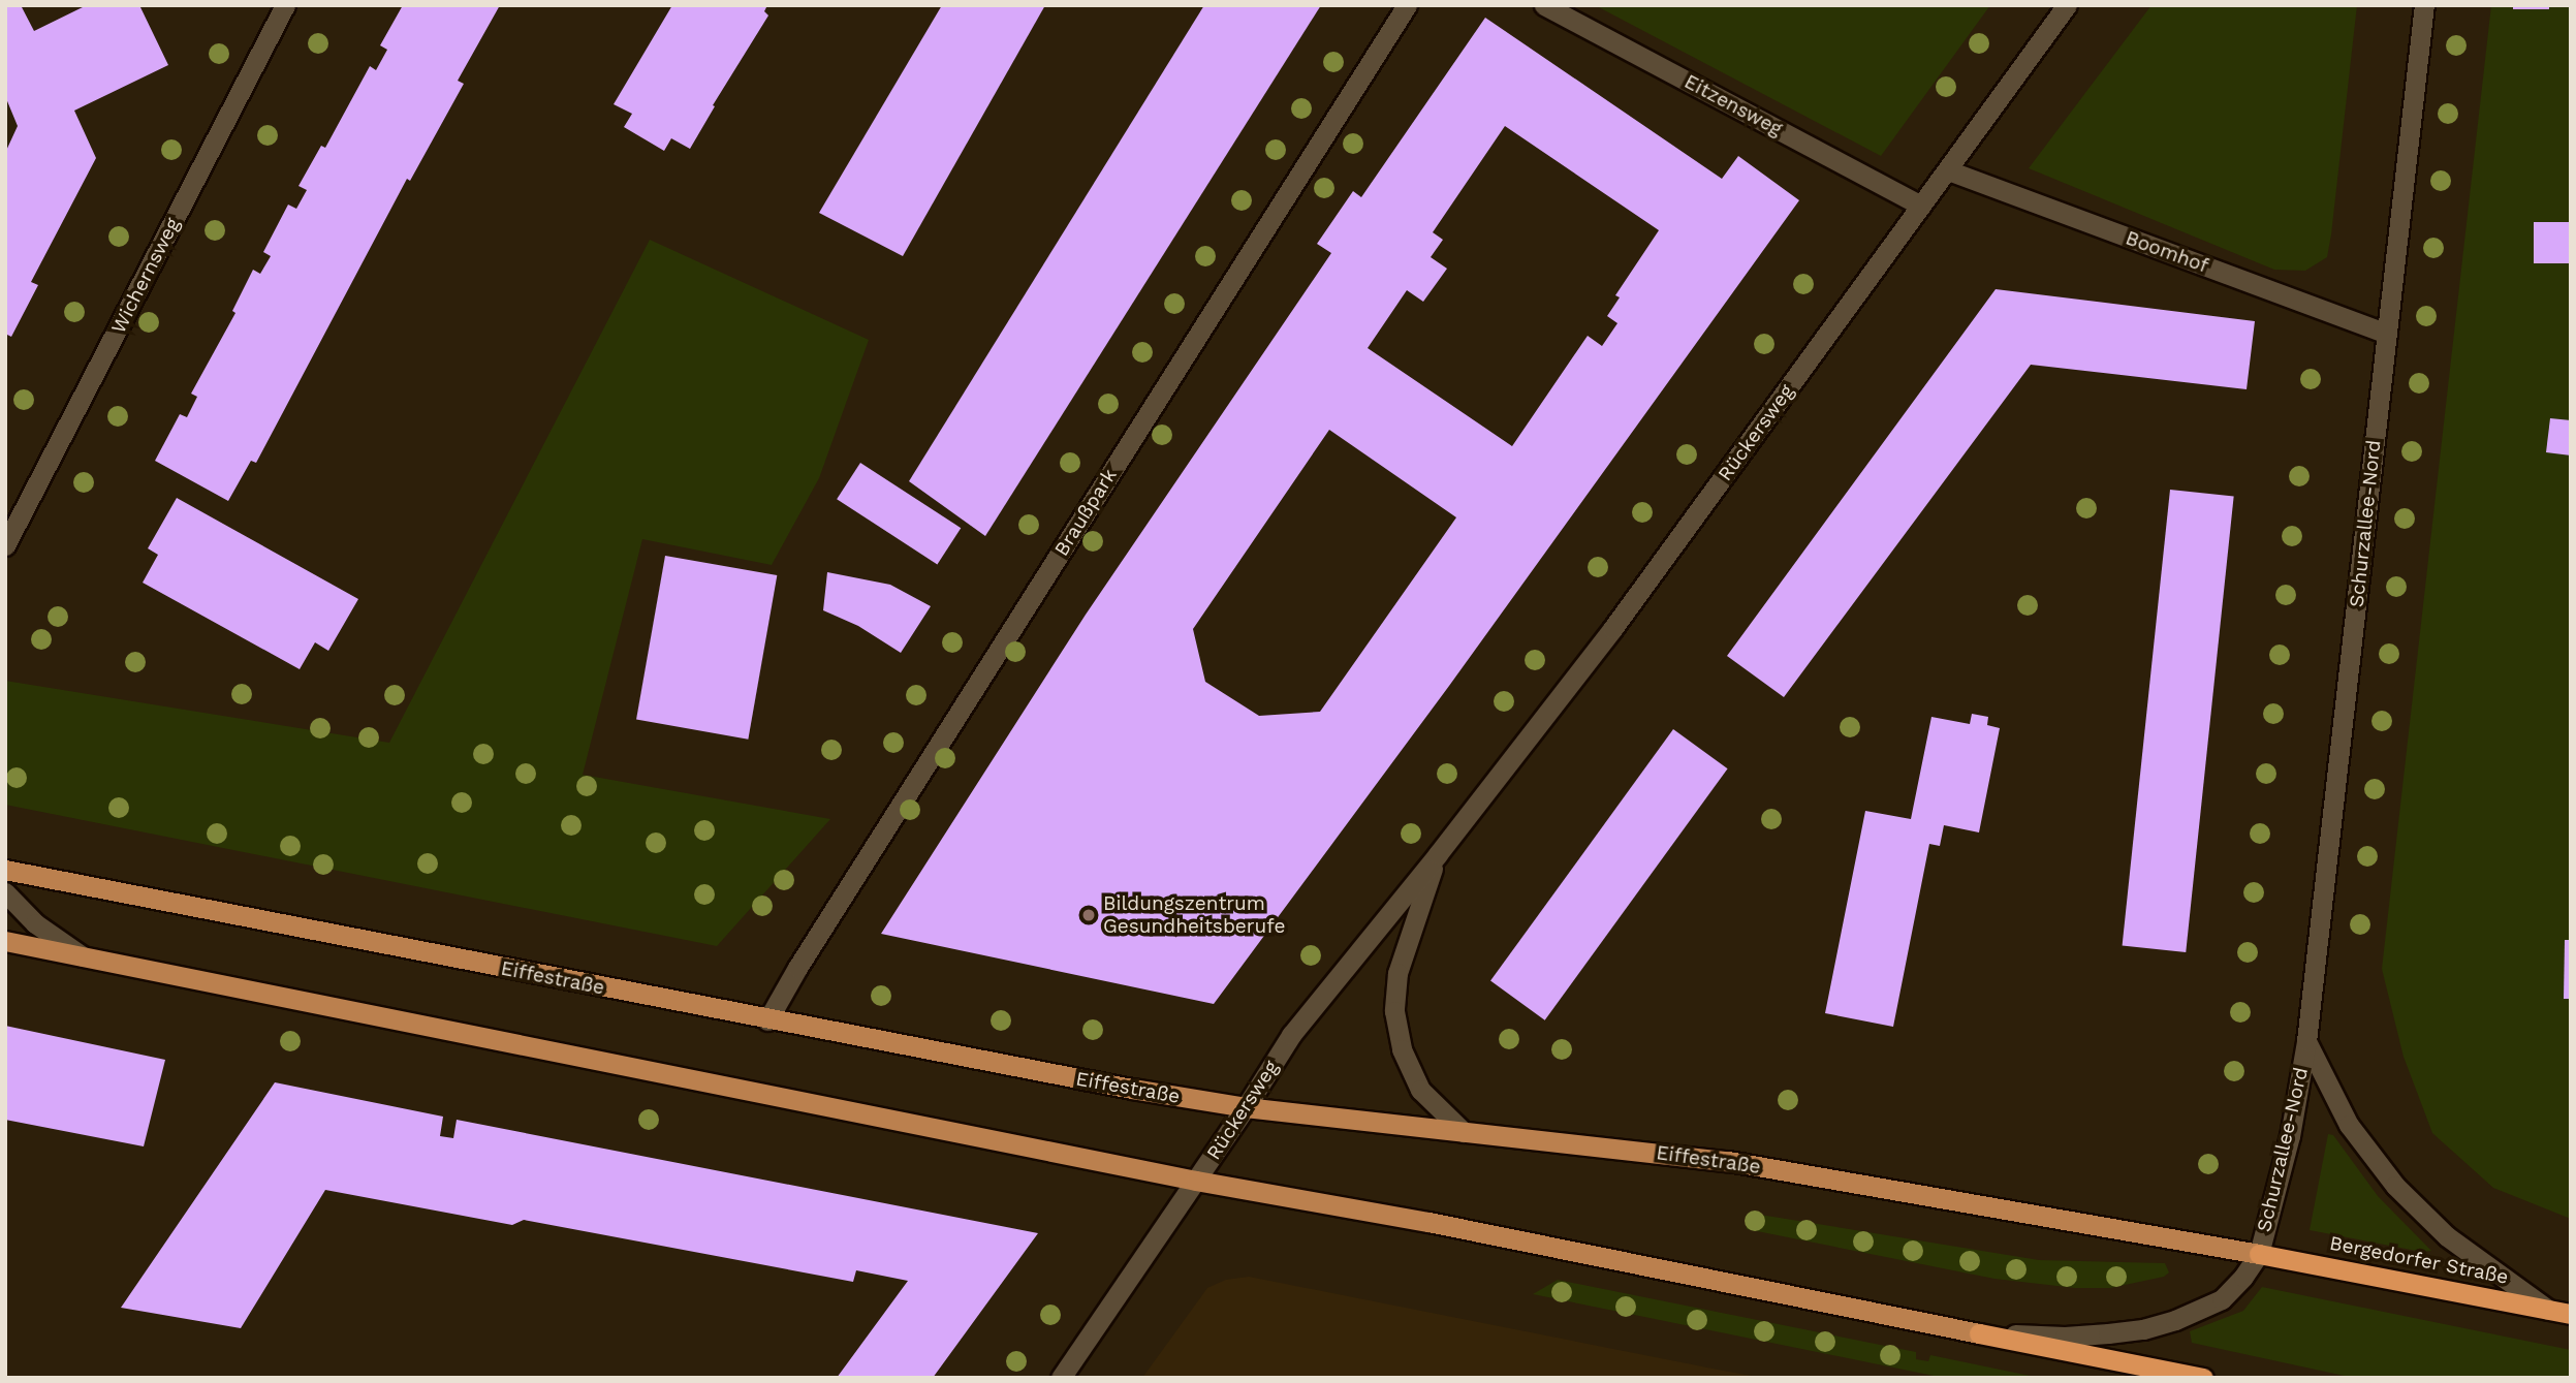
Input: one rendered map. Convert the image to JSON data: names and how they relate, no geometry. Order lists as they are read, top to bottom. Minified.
{"streets":{"highway":["Bergedorfer Straße"],"main road":["Eiffestraße"],"street":["Eitzensweg","Boomhof","Wichernsweg","Rückersweg","Braußpark","Schurzallee-Nord"]},"crossings":[["Eitzensweg","Rückersweg"],["Boomhof","Rückersweg"],["Boomhof","Schurzallee-Nord"],["Rückersweg","Eiffestraße"],["Braußpark","Eiffestraße"],["Schurzallee-Nord","Eiffestraße"],["Schurzallee-Nord","Bergedorfer Straße"],["Eiffestraße","Bergedorfer Straße"]],"places":["Bildungszentrum Gesundheitsberufe"]}
